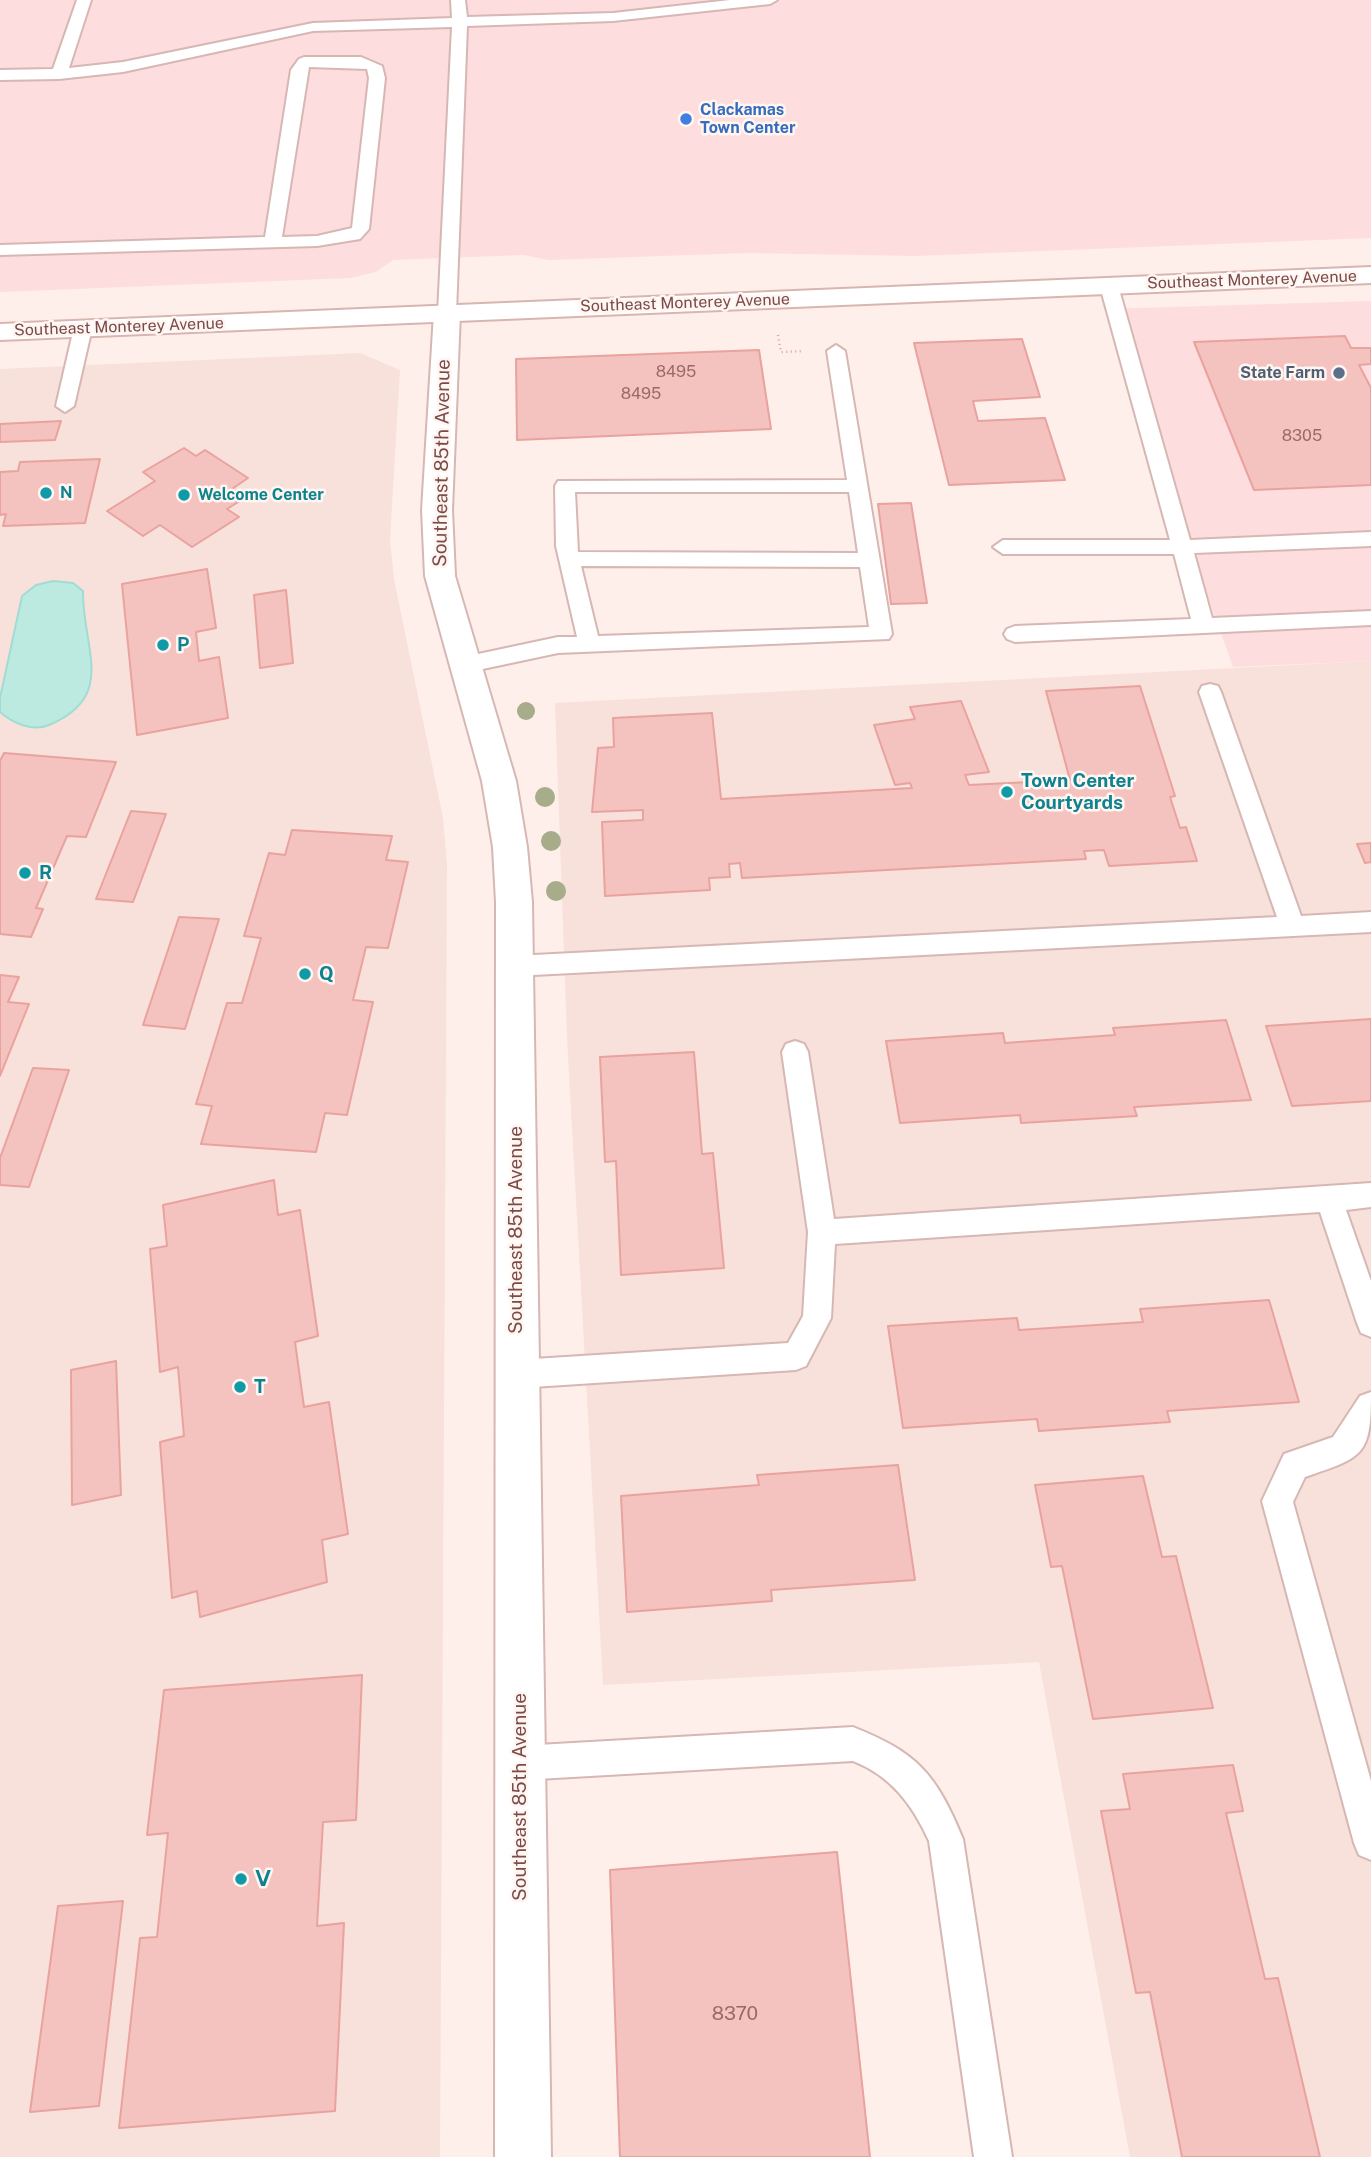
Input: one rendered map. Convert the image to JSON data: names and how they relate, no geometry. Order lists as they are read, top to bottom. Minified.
{"streets":{"street":["Southeast Monterey Avenue","Southeast 85th Avenue"]},"crossings":[["Southeast Monterey Avenue","Southeast 85th Avenue"]],"places":["Clackamas Town Center","State Farm","N","Welcome Center","P","Town Center Courtyards","R","Q","T","V"],"house_numbers":["8495","8495","8305","8370"]}
